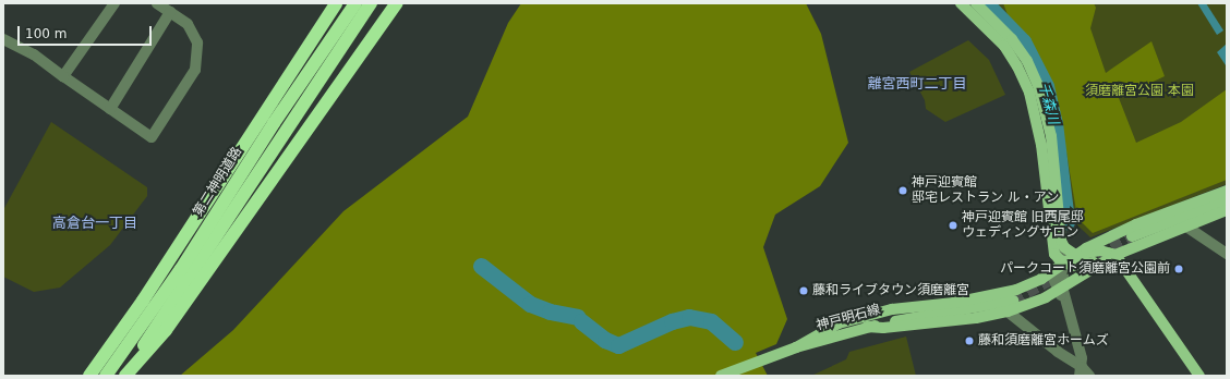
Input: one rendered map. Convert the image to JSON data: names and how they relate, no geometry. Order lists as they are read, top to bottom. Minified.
{"streets":{"highway":["第二神明道路"],"main road":["神戸明石線"]},"districts":["離宮西町二丁目","高倉台一丁目"],"water":["千森川"],"parks":["須磨離宮公園 本園"],"places":["神戸迎賓館 邸宅レストラン ル・アン","神戸迎賓館 旧西尾邸 ウェディングサロン","パークコート須磨離宮公園前","藤和ライブタウン須磨離宮","藤和須磨離宮ホームズ"],"scale_bar":"100 m"}
